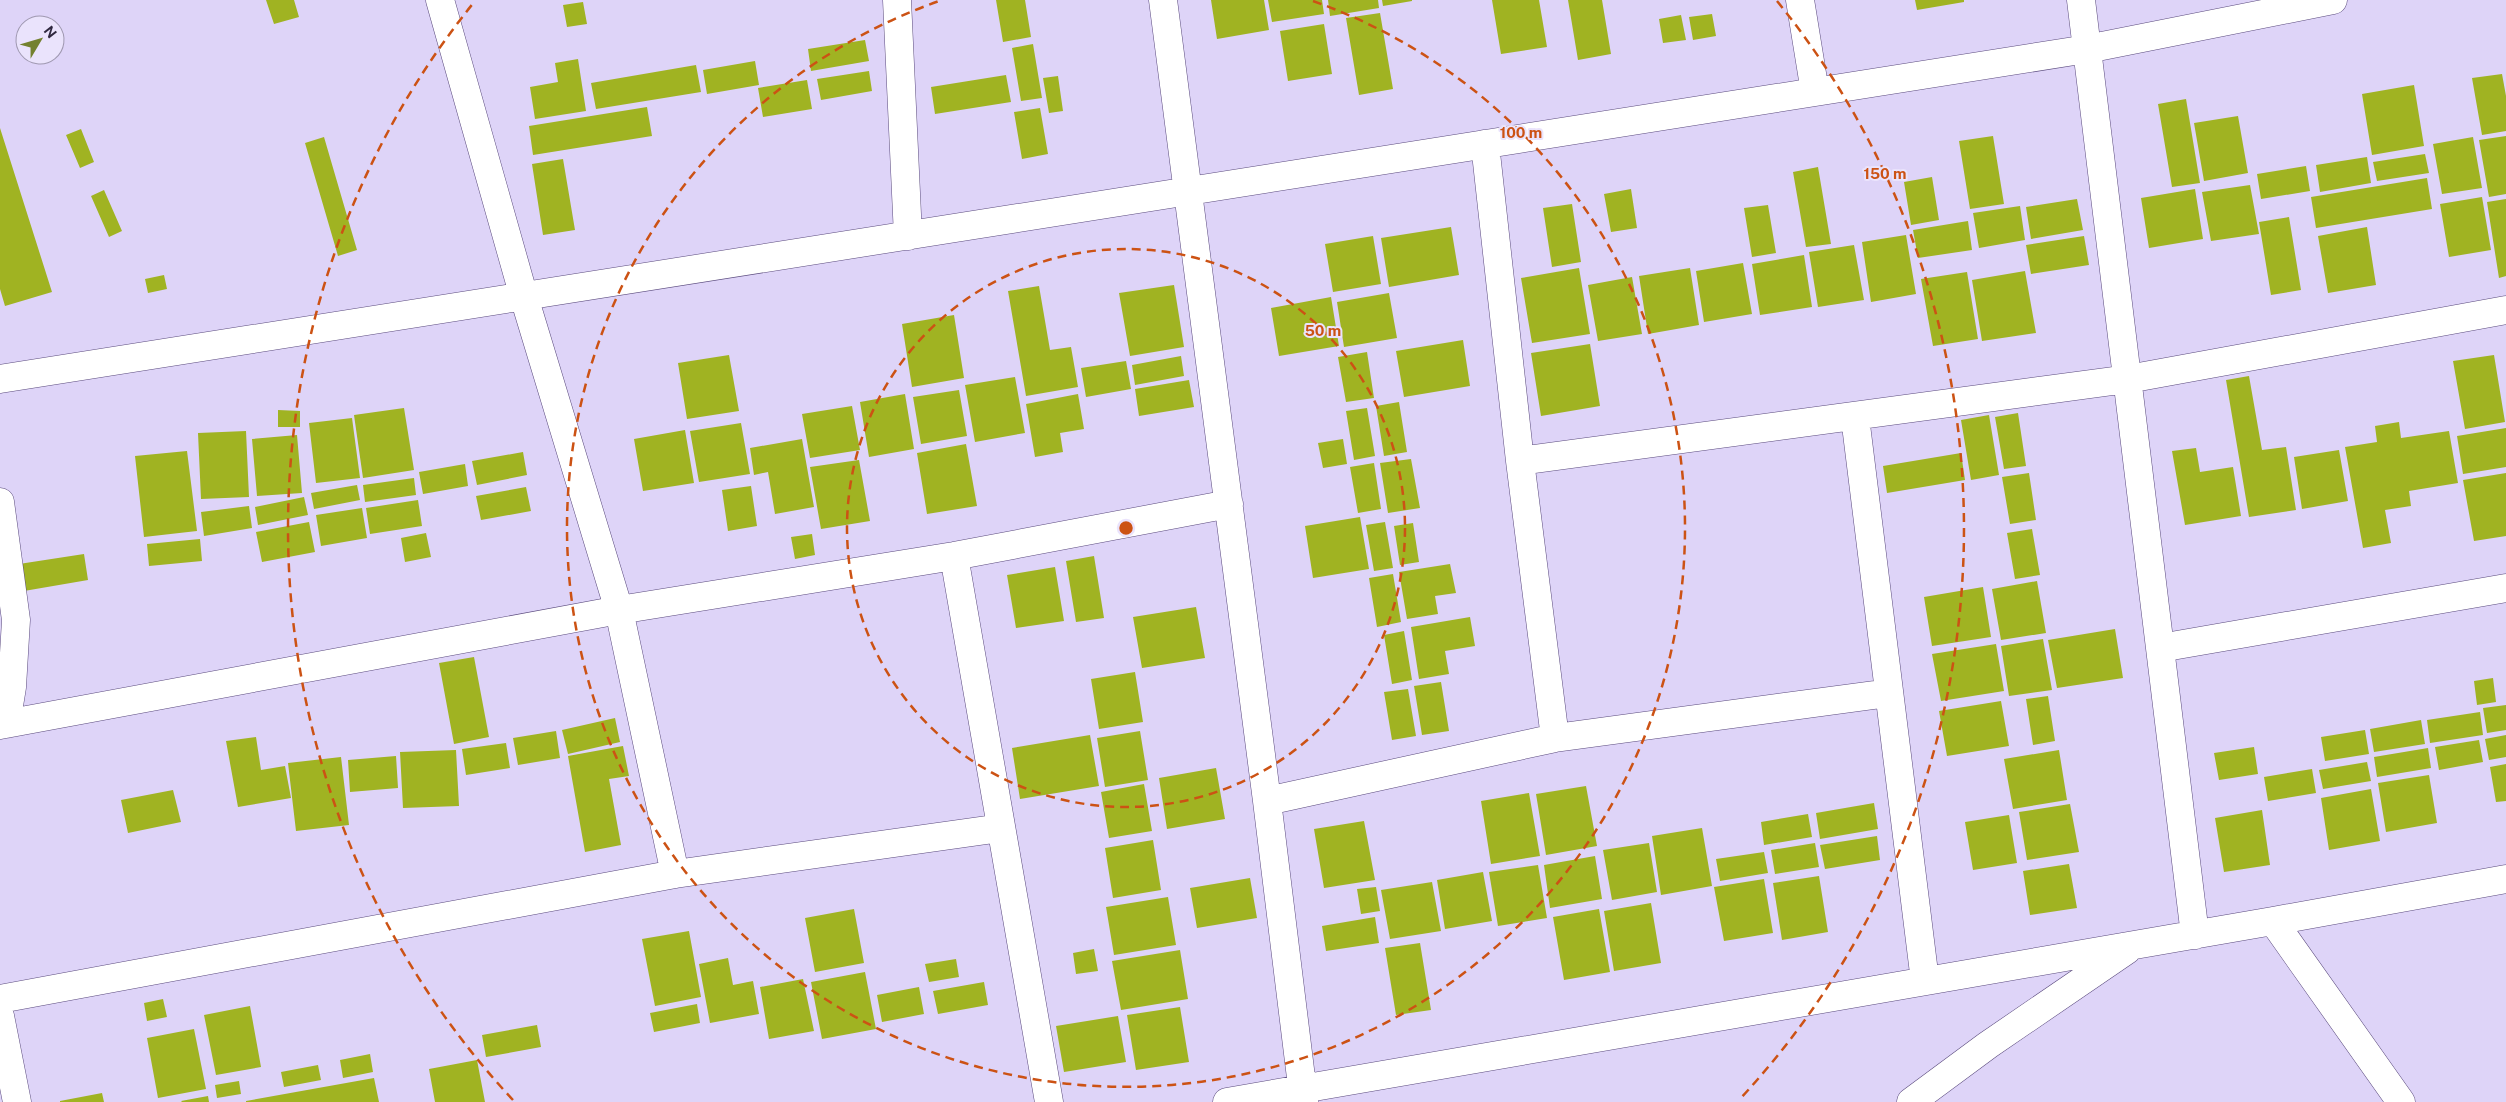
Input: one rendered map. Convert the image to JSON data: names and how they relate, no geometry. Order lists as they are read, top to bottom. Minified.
{"north":"top right","rings":["100 m","150 m","50 m"]}
